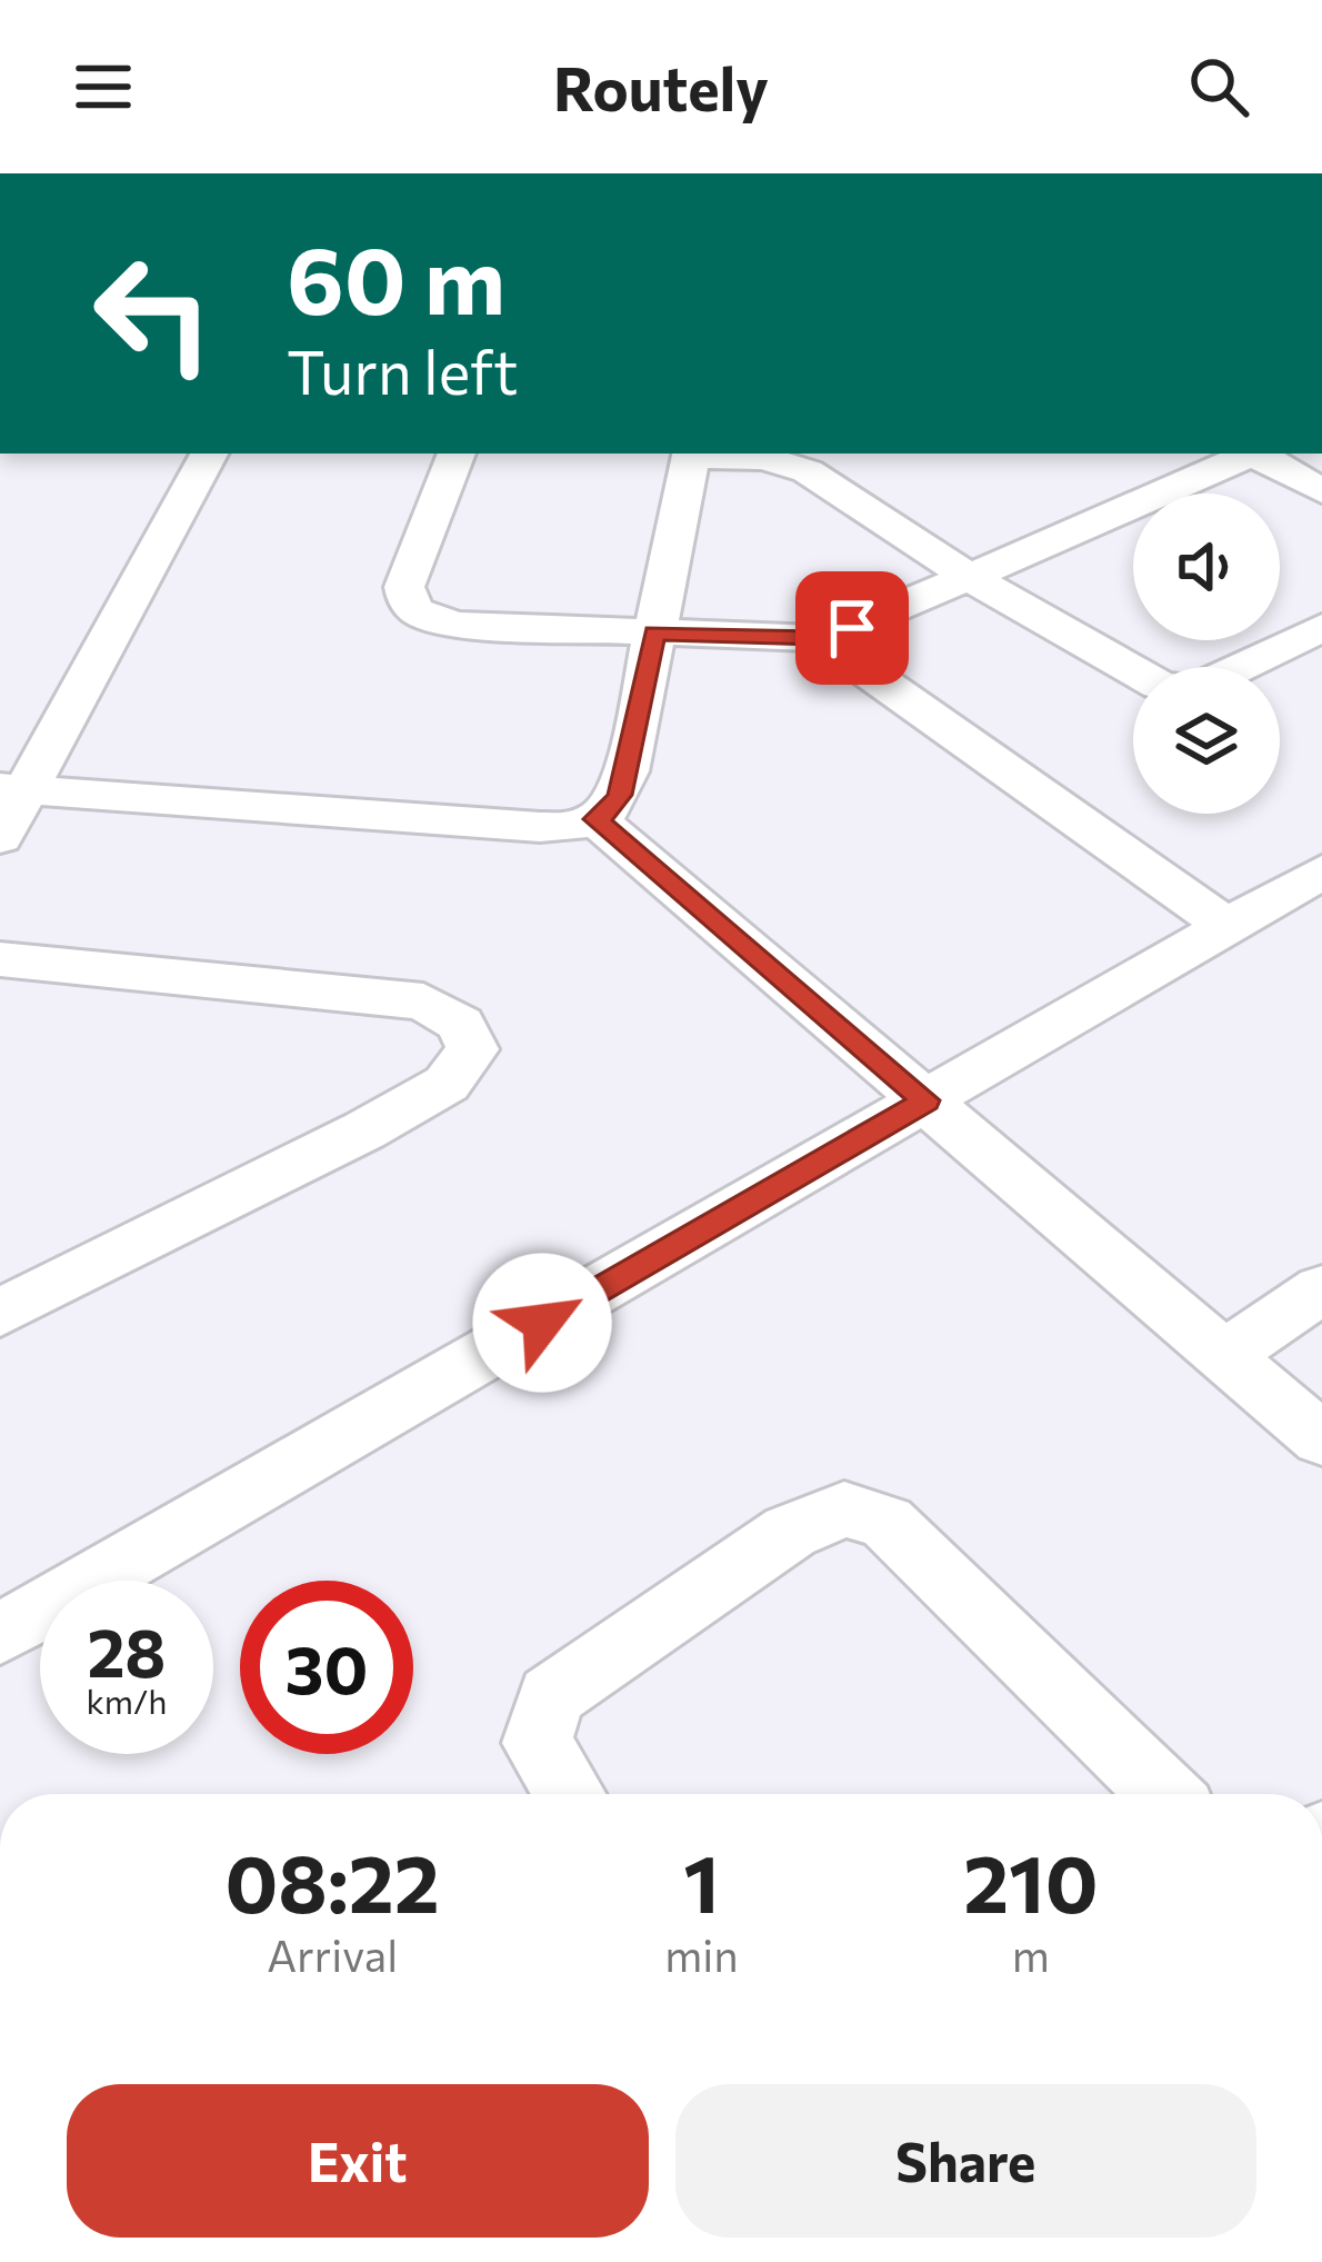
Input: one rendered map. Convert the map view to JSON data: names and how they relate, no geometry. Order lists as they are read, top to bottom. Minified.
{"page":{"header":"Routely","turn":["60 m","Turn left"],"speed":"28 km/h","limit":"30","eta":["08:22","Arrival","1","min","210","m"],"buttons":["Exit","Share"]}}
